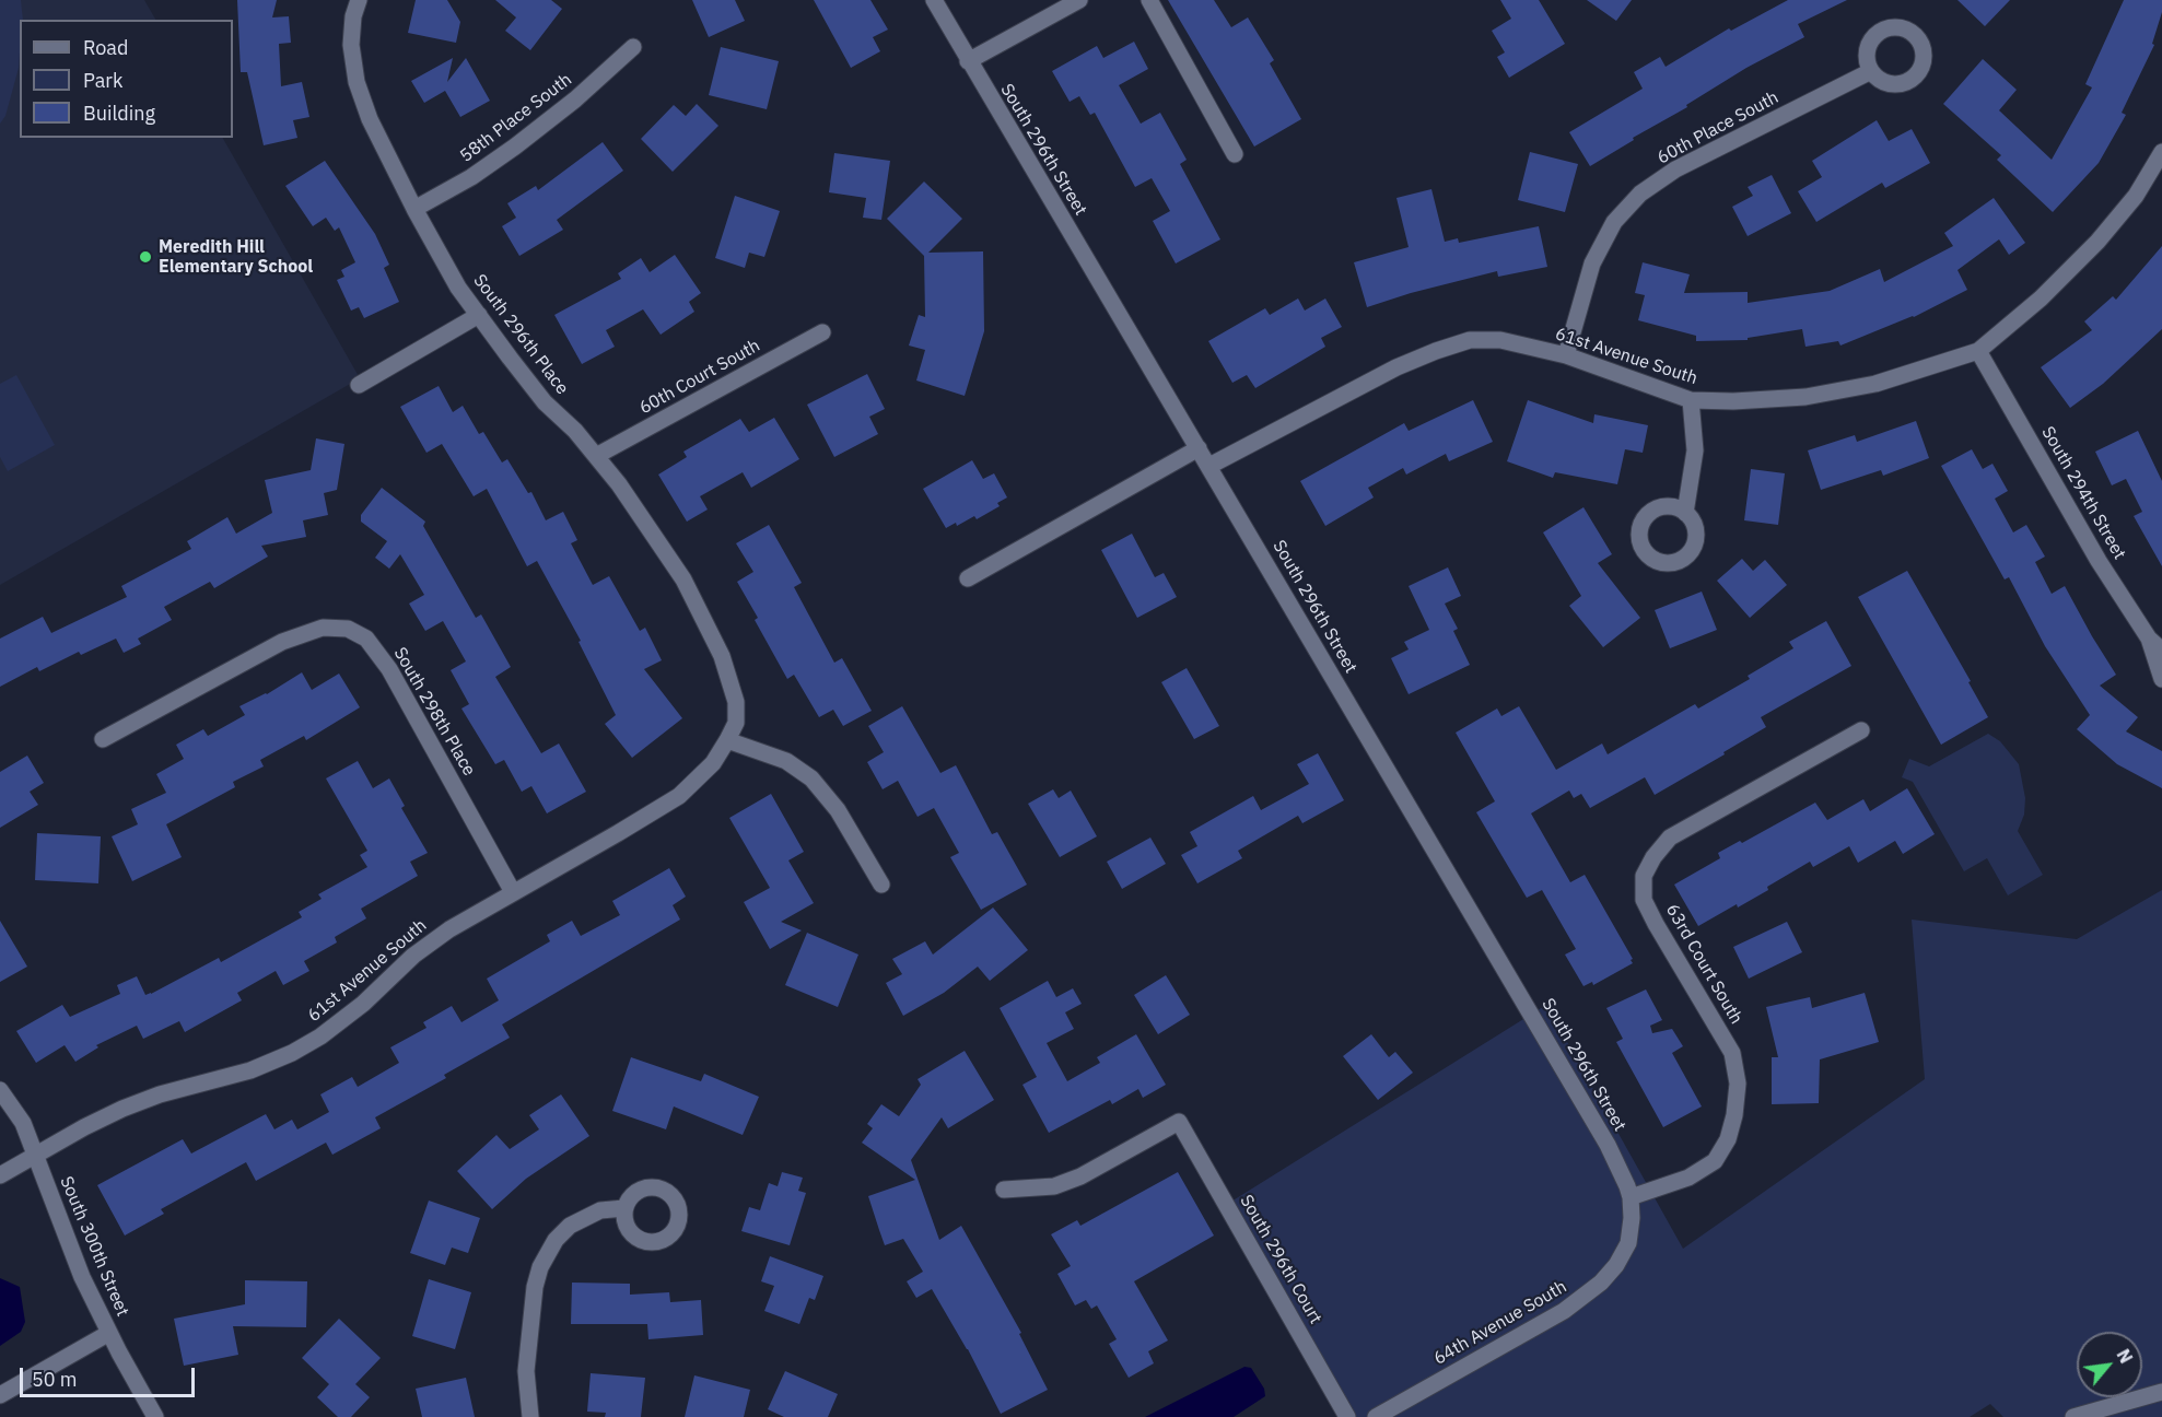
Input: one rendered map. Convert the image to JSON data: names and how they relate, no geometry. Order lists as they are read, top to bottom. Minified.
{"streets":{"street":["58th Place South","60th Place South","South 296th Street","South 296th Place","61st Avenue South","60th Court South","South 294th Street","South 298th Place","63rd Court South","South 300th Street","South 296th Court","64th Avenue South"]},"crossings":[["58th Place South","South 296th Place"],["60th Place South","61st Avenue South"],["South 296th Street","61st Avenue South"],["South 296th Street","63rd Court South"],["South 296th Street","64th Avenue South"],["South 296th Place","61st Avenue South"],["South 296th Place","60th Court South"],["61st Avenue South","South 294th Street"],["61st Avenue South","South 298th Place"],["61st Avenue South","South 300th Street"]],"places":["Meredith Hill Elementary School"],"legend":["Road","Park","Building"],"scale_bar":"50 m","north":"top right"}
